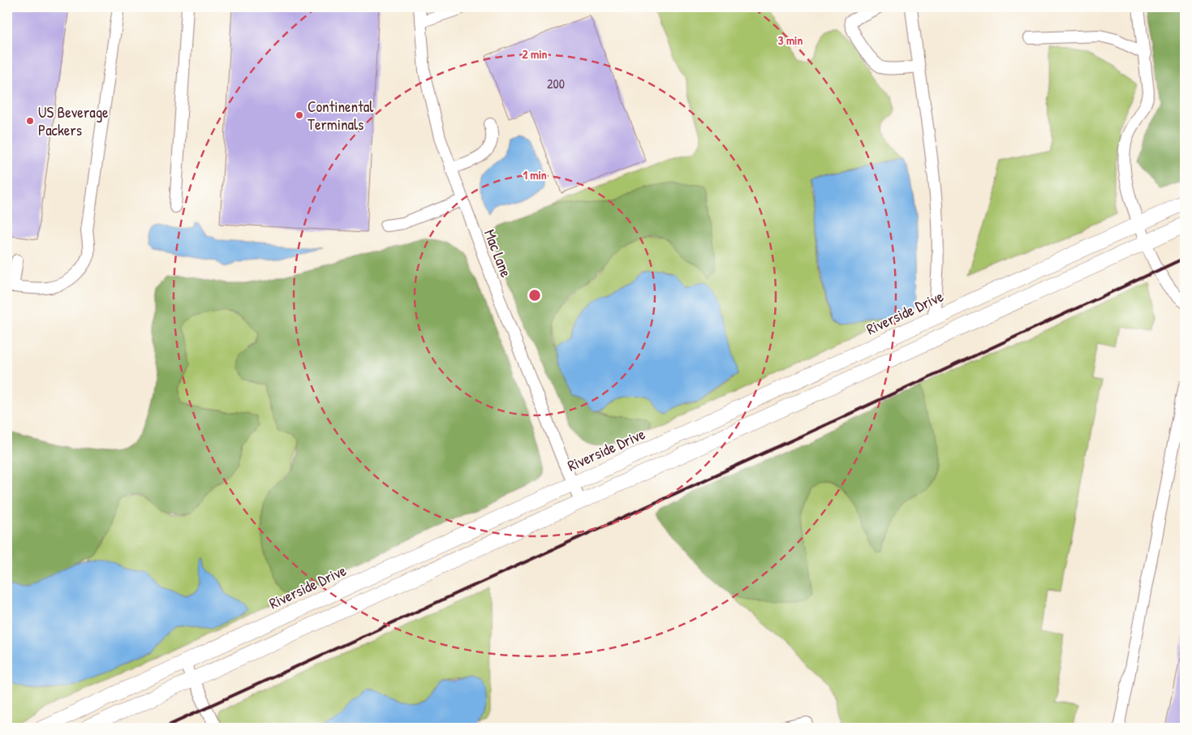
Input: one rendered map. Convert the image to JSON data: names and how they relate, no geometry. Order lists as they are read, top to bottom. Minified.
{"streets":{"main road":["Riverside Drive"],"street":["Mac Lane"]},"crossings":[["Mac Lane","Riverside Drive"]],"places":["Continental Terminals","US Beverage Packers"],"house_numbers":["200"],"rings":["3 min","2 min","1 min"]}
